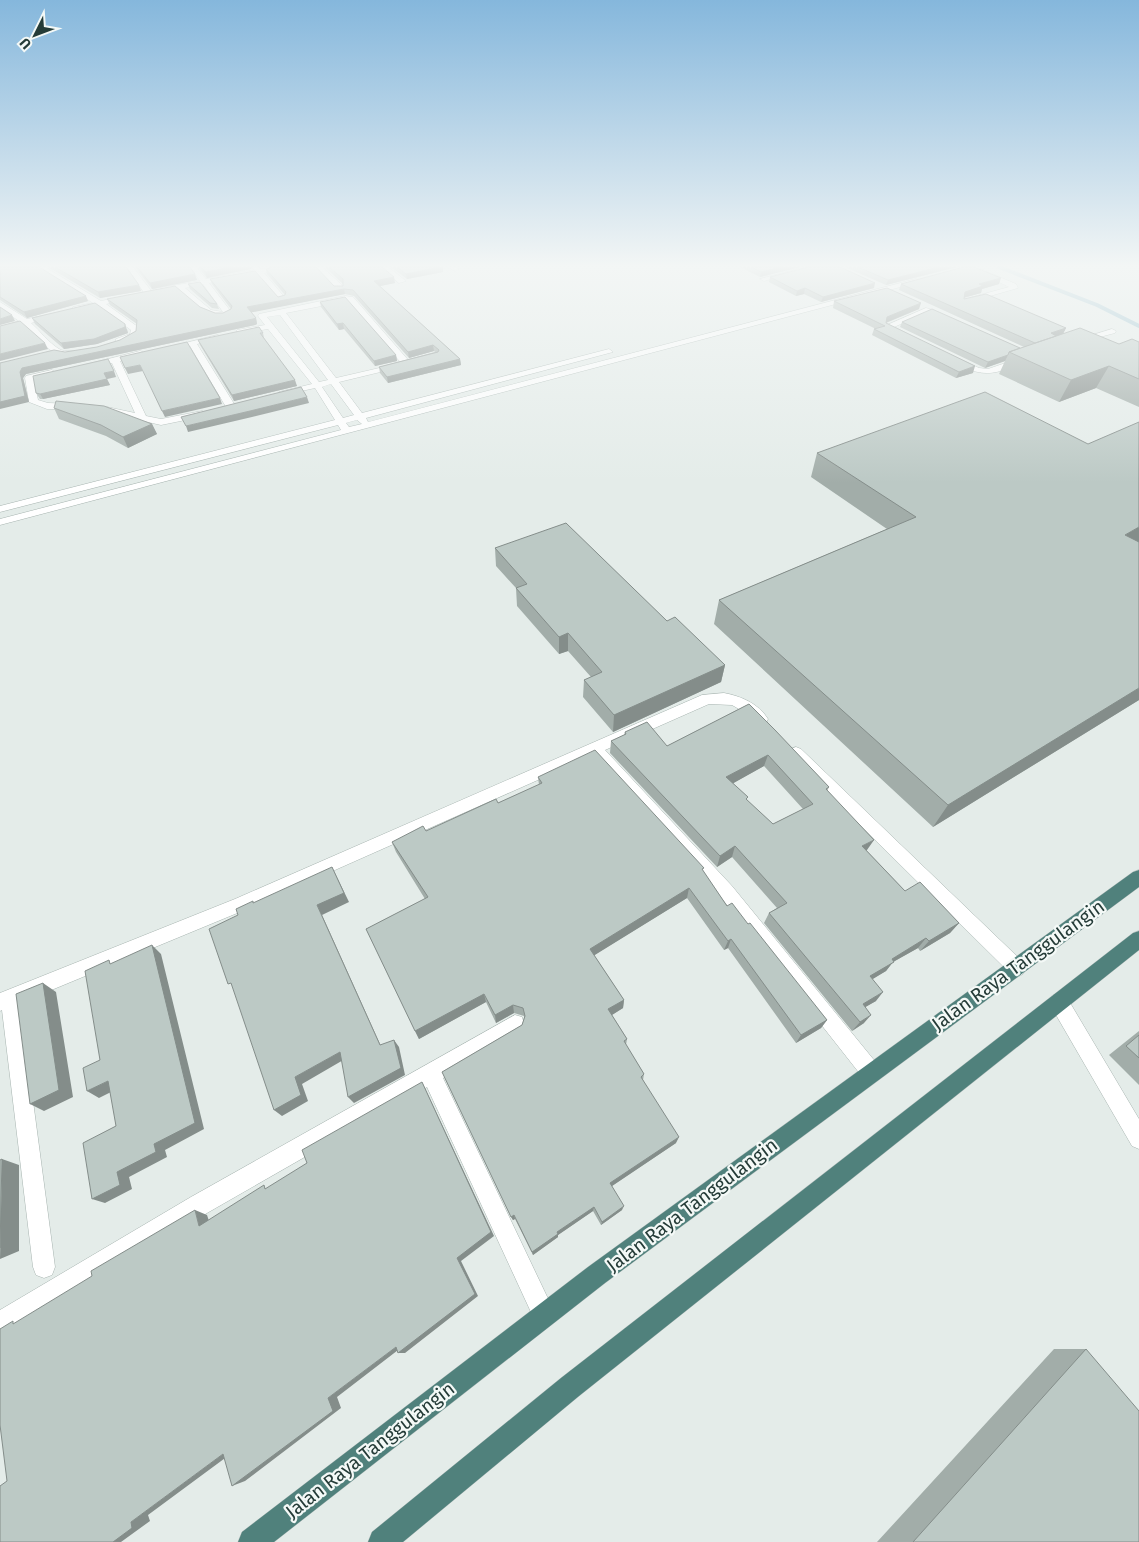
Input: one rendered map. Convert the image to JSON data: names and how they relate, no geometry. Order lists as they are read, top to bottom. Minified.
{"streets":{"highway":["Jalan Raya Tanggulangin"]},"north":"bottom left"}
